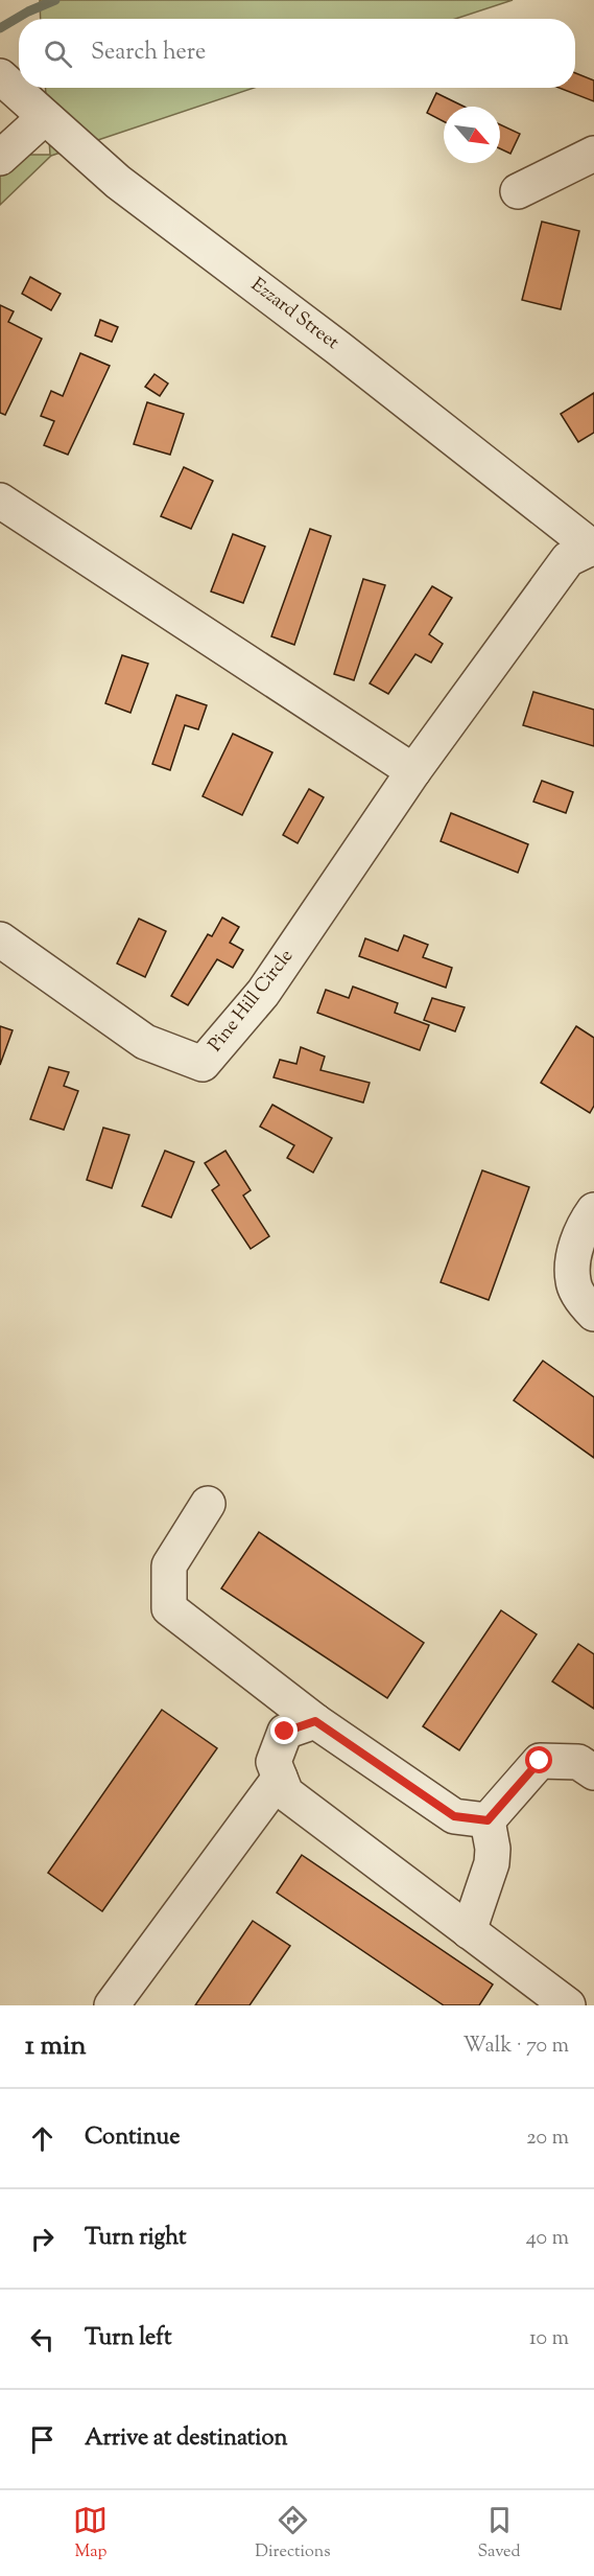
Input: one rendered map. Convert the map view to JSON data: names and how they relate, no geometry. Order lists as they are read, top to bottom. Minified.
{"streets":{"street":["Ezzard Street","Pine Hill Circle"]},"crossings":[["Ezzard Street","Pine Hill Circle"]],"north":"bottom right","page":{"search":"Search here","heading":["1 min","Walk · 70 m"],"list":[["Continue","20 m"],["Turn right","40 m"],["Turn left","10 m"],"Arrive at destination"],"nav":["Map","Directions","Saved"]}}
